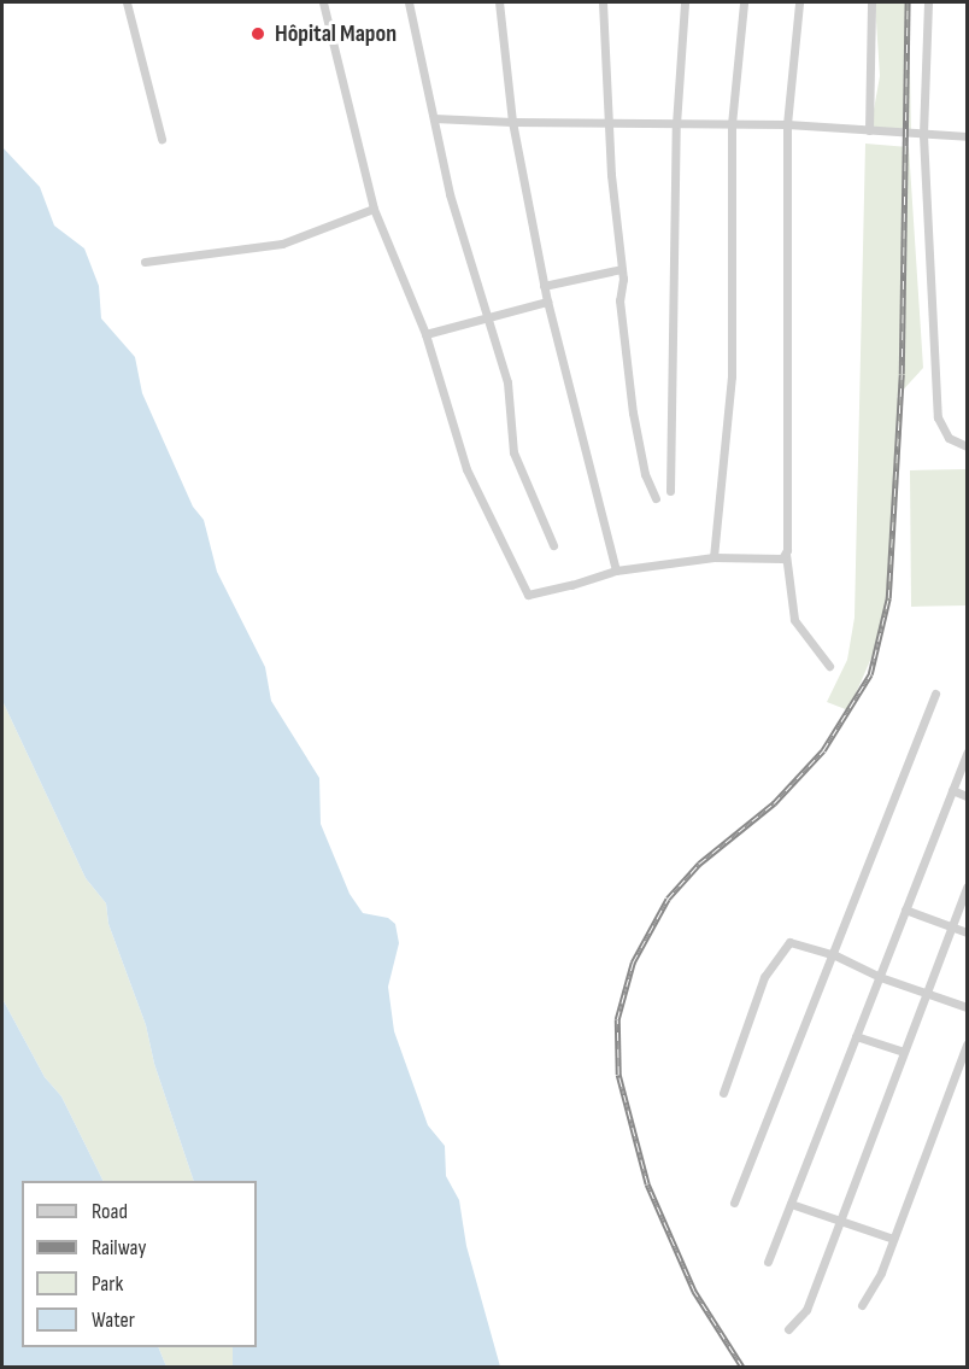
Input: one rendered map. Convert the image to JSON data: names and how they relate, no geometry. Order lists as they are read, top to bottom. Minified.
{"places":["Hôpital Mapon"],"legend":["Road","Railway","Park","Water"]}
